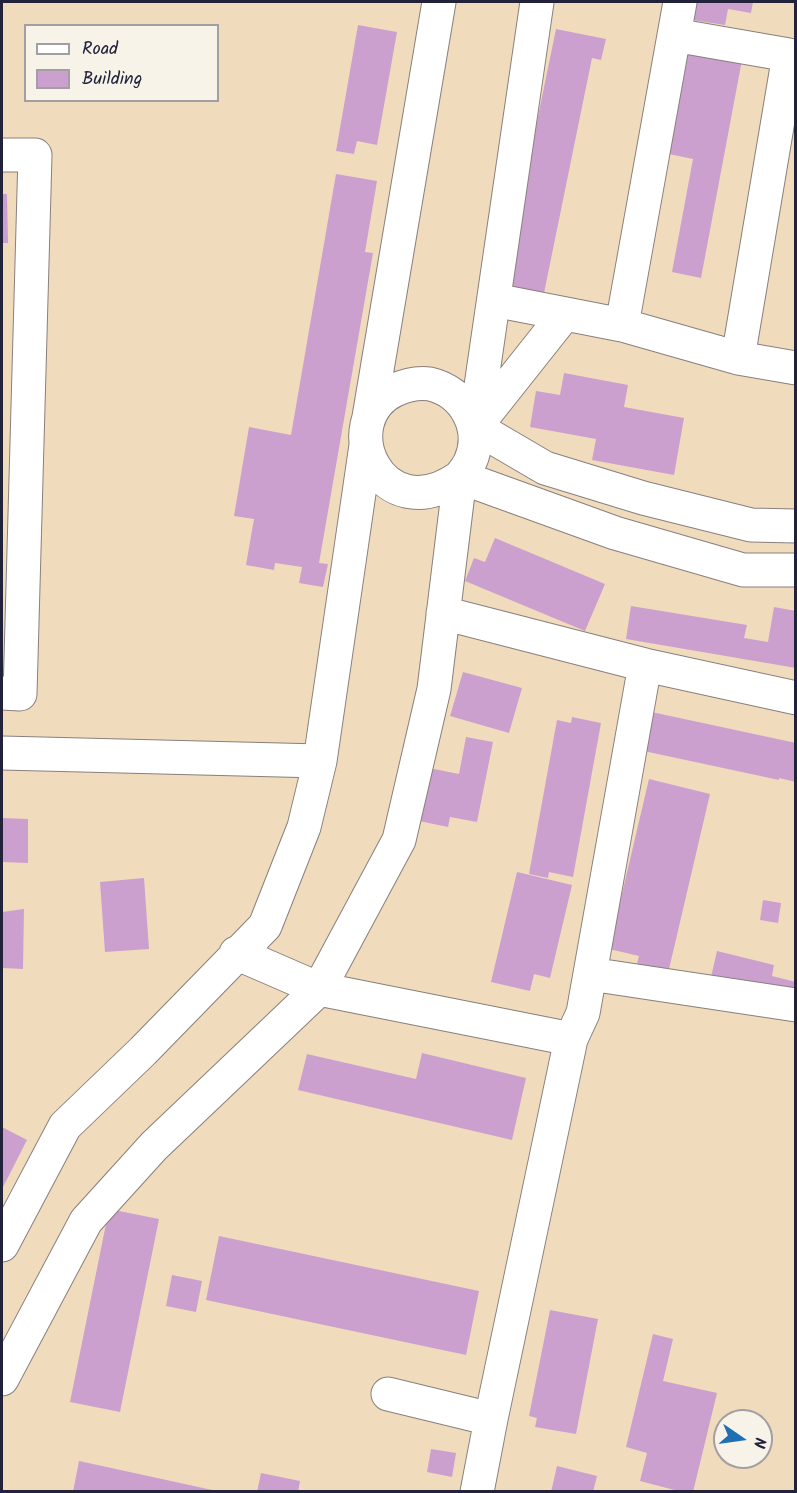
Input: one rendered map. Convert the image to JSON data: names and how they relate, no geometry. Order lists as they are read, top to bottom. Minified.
{"legend":["Road","Building"],"north":"right"}
